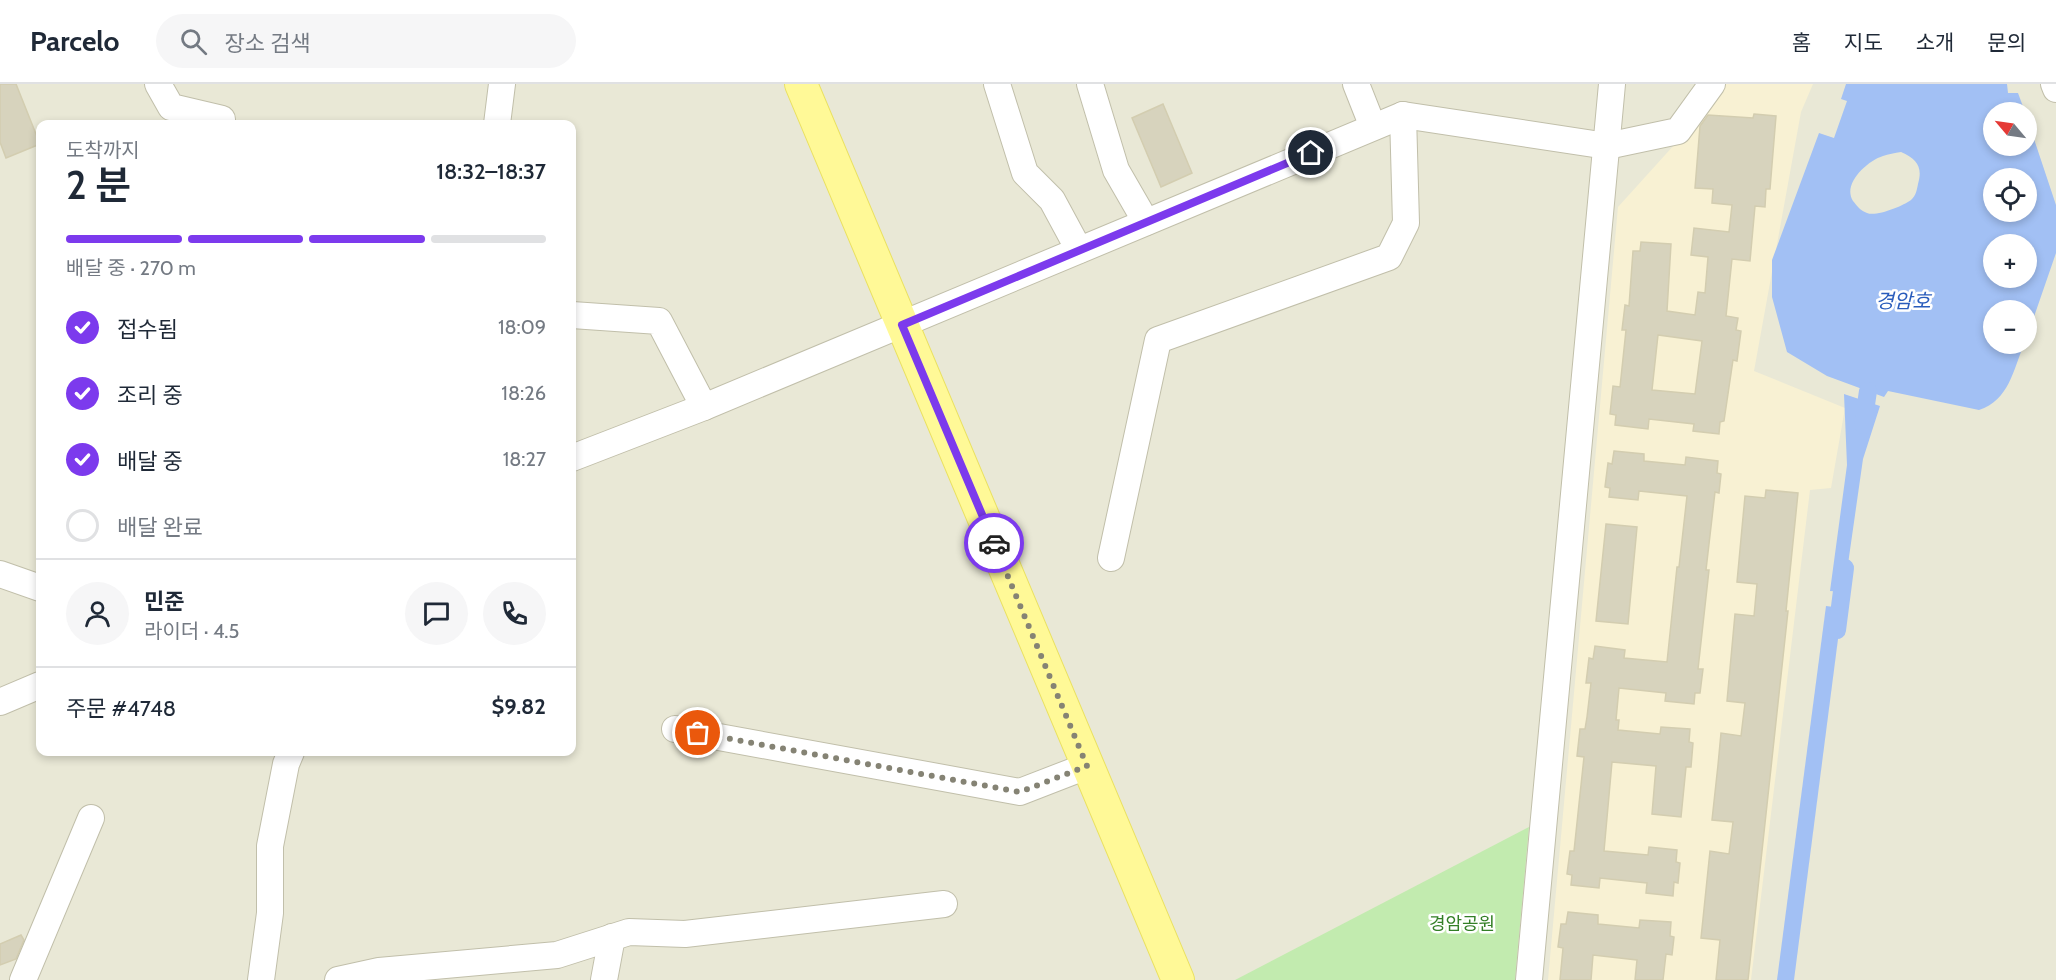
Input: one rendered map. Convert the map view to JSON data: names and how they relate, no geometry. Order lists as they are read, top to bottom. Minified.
{"water":["경암호"],"parks":["경암공원"],"north":"top left","page":{"header":"Parcelo","search":"장소 검색","nav":["홈","지도","소개","문의"],"map_buttons":["+","−"],"heading":["2 분","도착까지","18:32–18:37"],"panel":["민준","라이더 · 4.5","주문 #4748","$9.82"],"bar":"배달 중 · 270 m","list":[["접수됨","18:09"],["조리 중","18:26"],["배달 중","18:27"],"배달 완료"]}}
